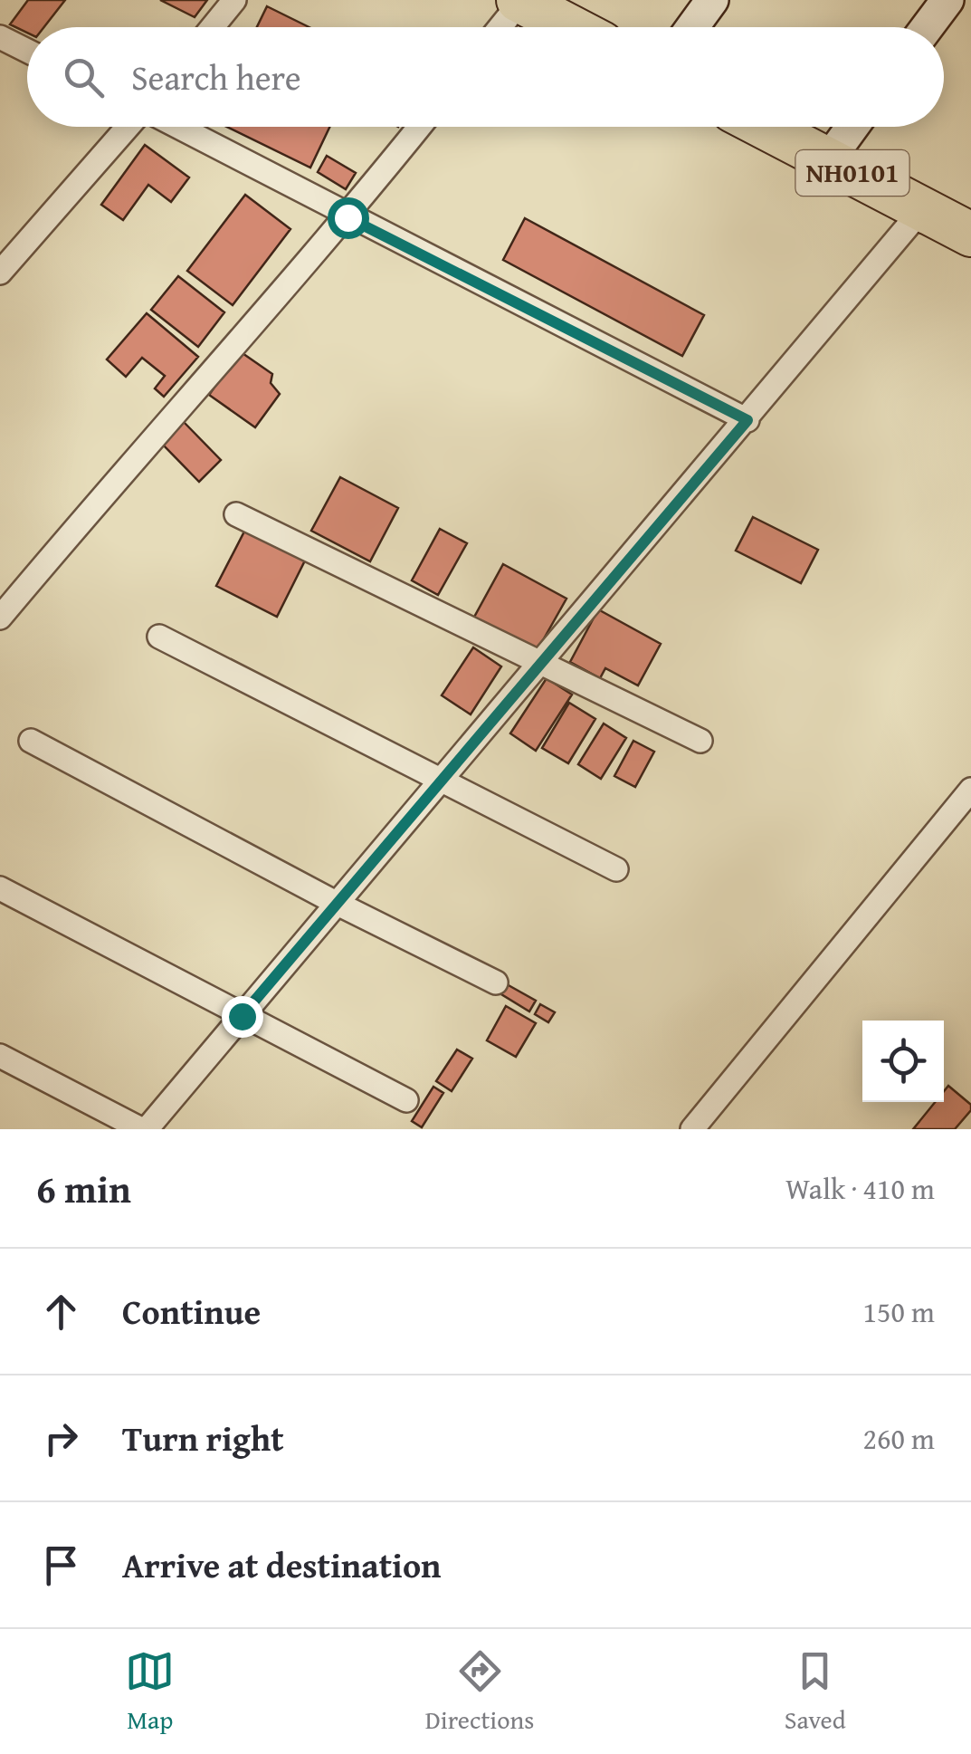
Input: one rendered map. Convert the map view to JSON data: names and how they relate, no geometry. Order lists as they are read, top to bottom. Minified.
{"streets":{"highway":["NH0101"]},"page":{"search":"Search here","heading":["6 min","Walk · 410 m"],"list":[["Continue","150 m"],["Turn right","260 m"],"Arrive at destination"],"nav":["Map","Directions","Saved"]}}
